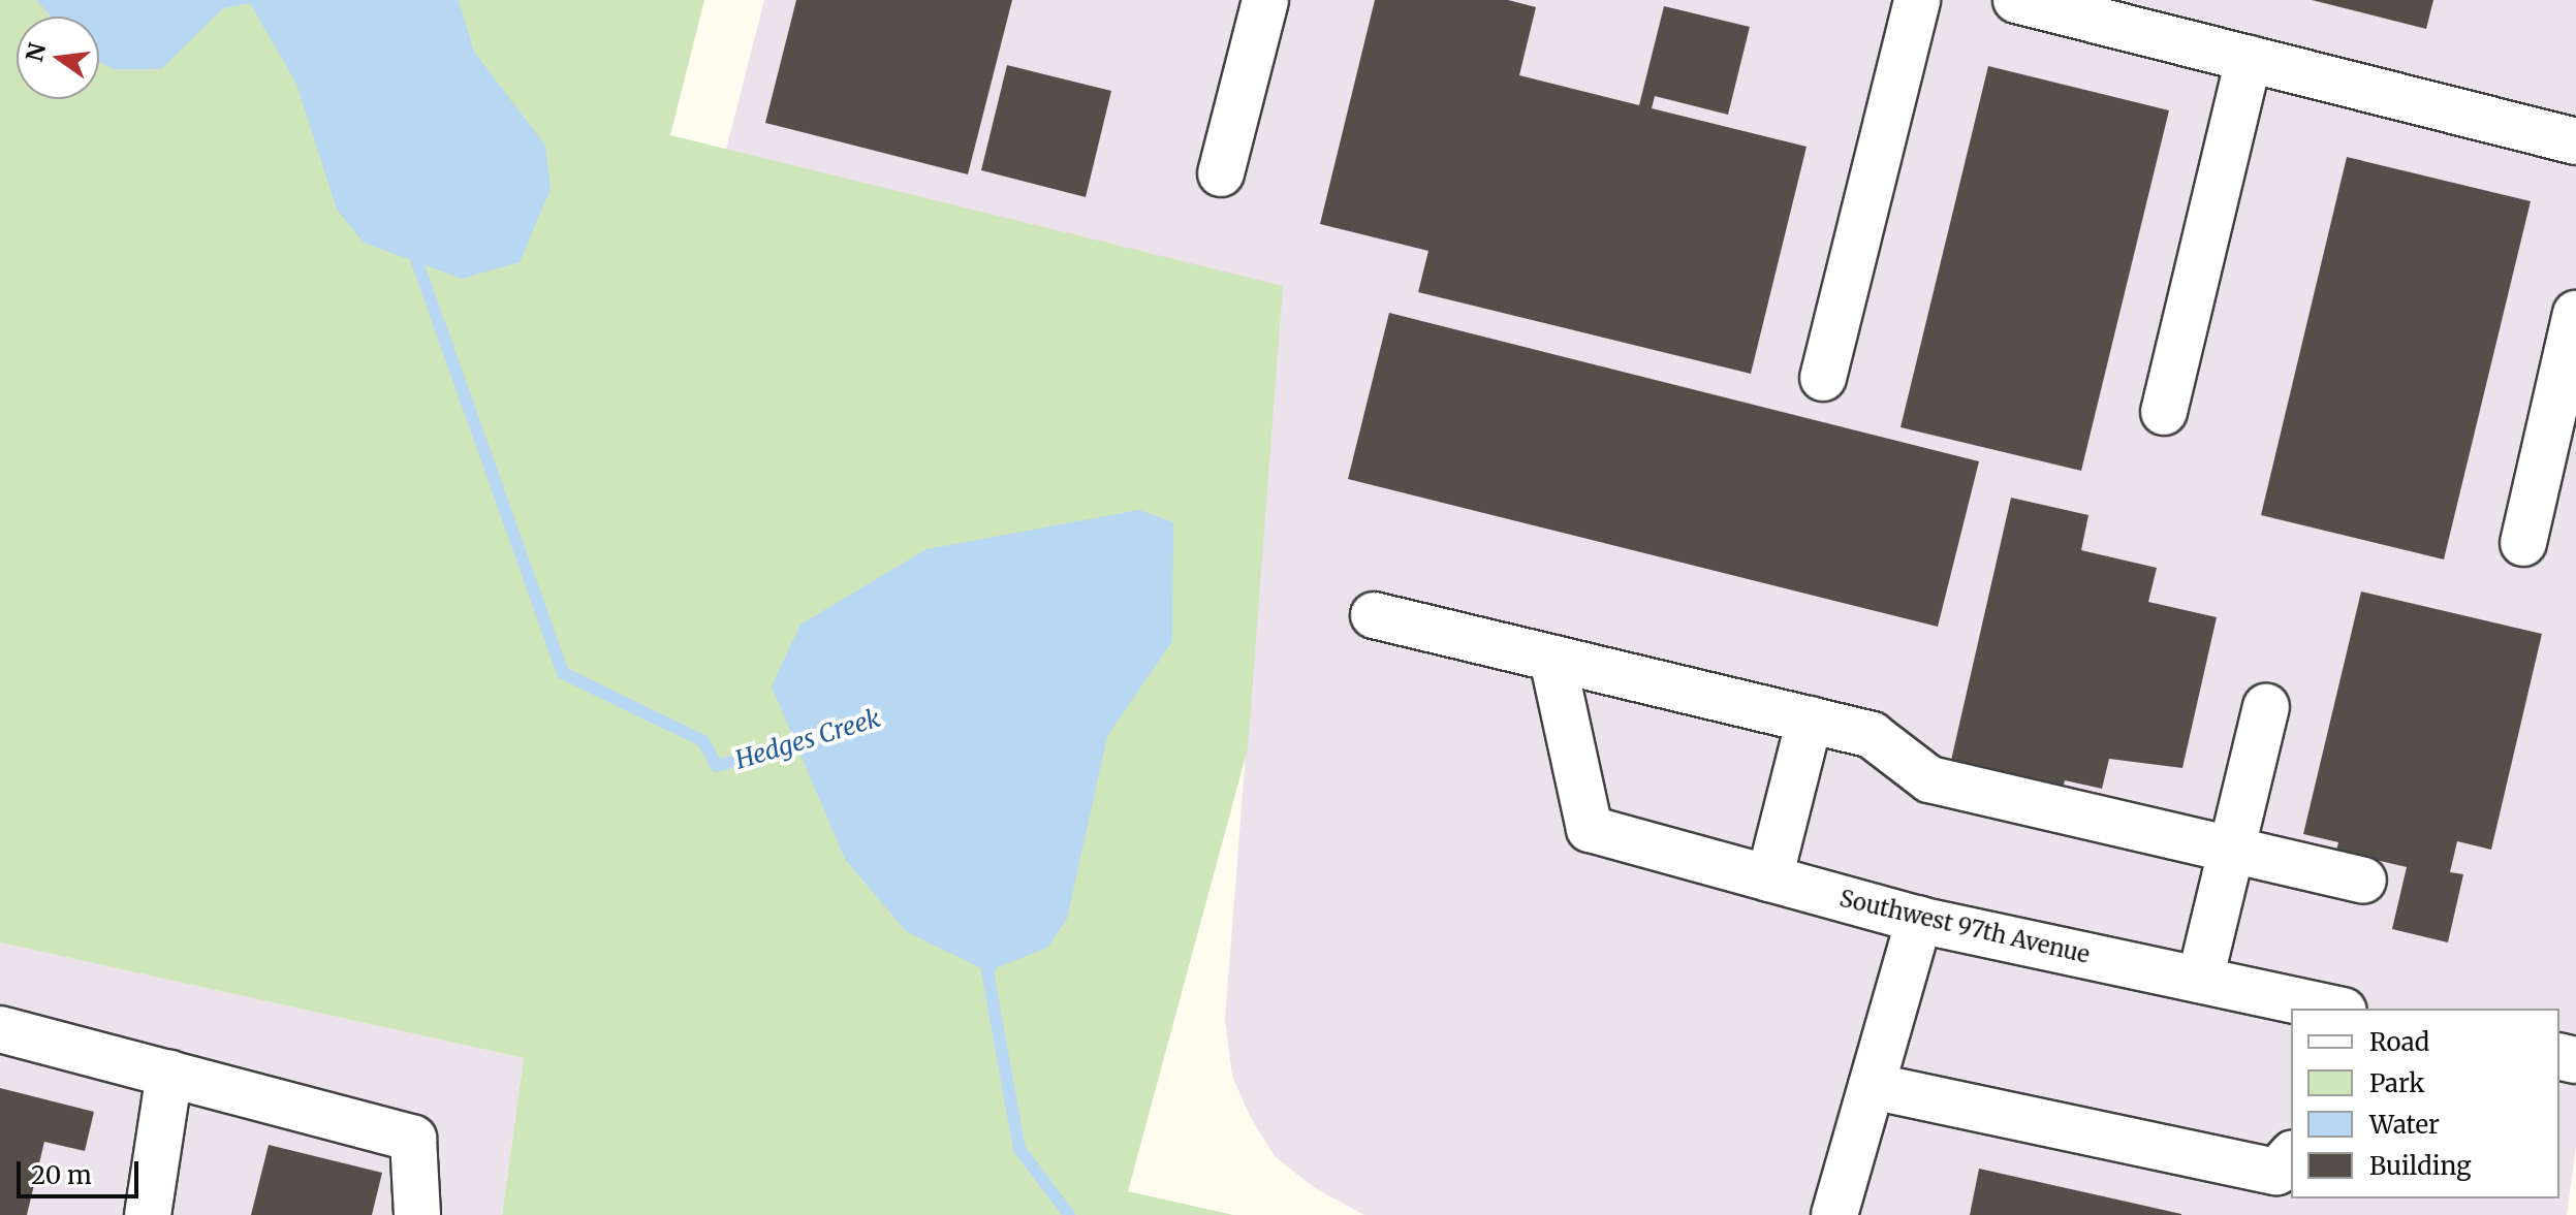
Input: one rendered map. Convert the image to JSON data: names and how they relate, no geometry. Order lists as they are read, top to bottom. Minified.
{"streets":{"street":["Southwest 97th Avenue"]},"water":["Hedges Creek"],"legend":["Road","Park","Water","Building"],"scale_bar":"20 m","north":"left"}
